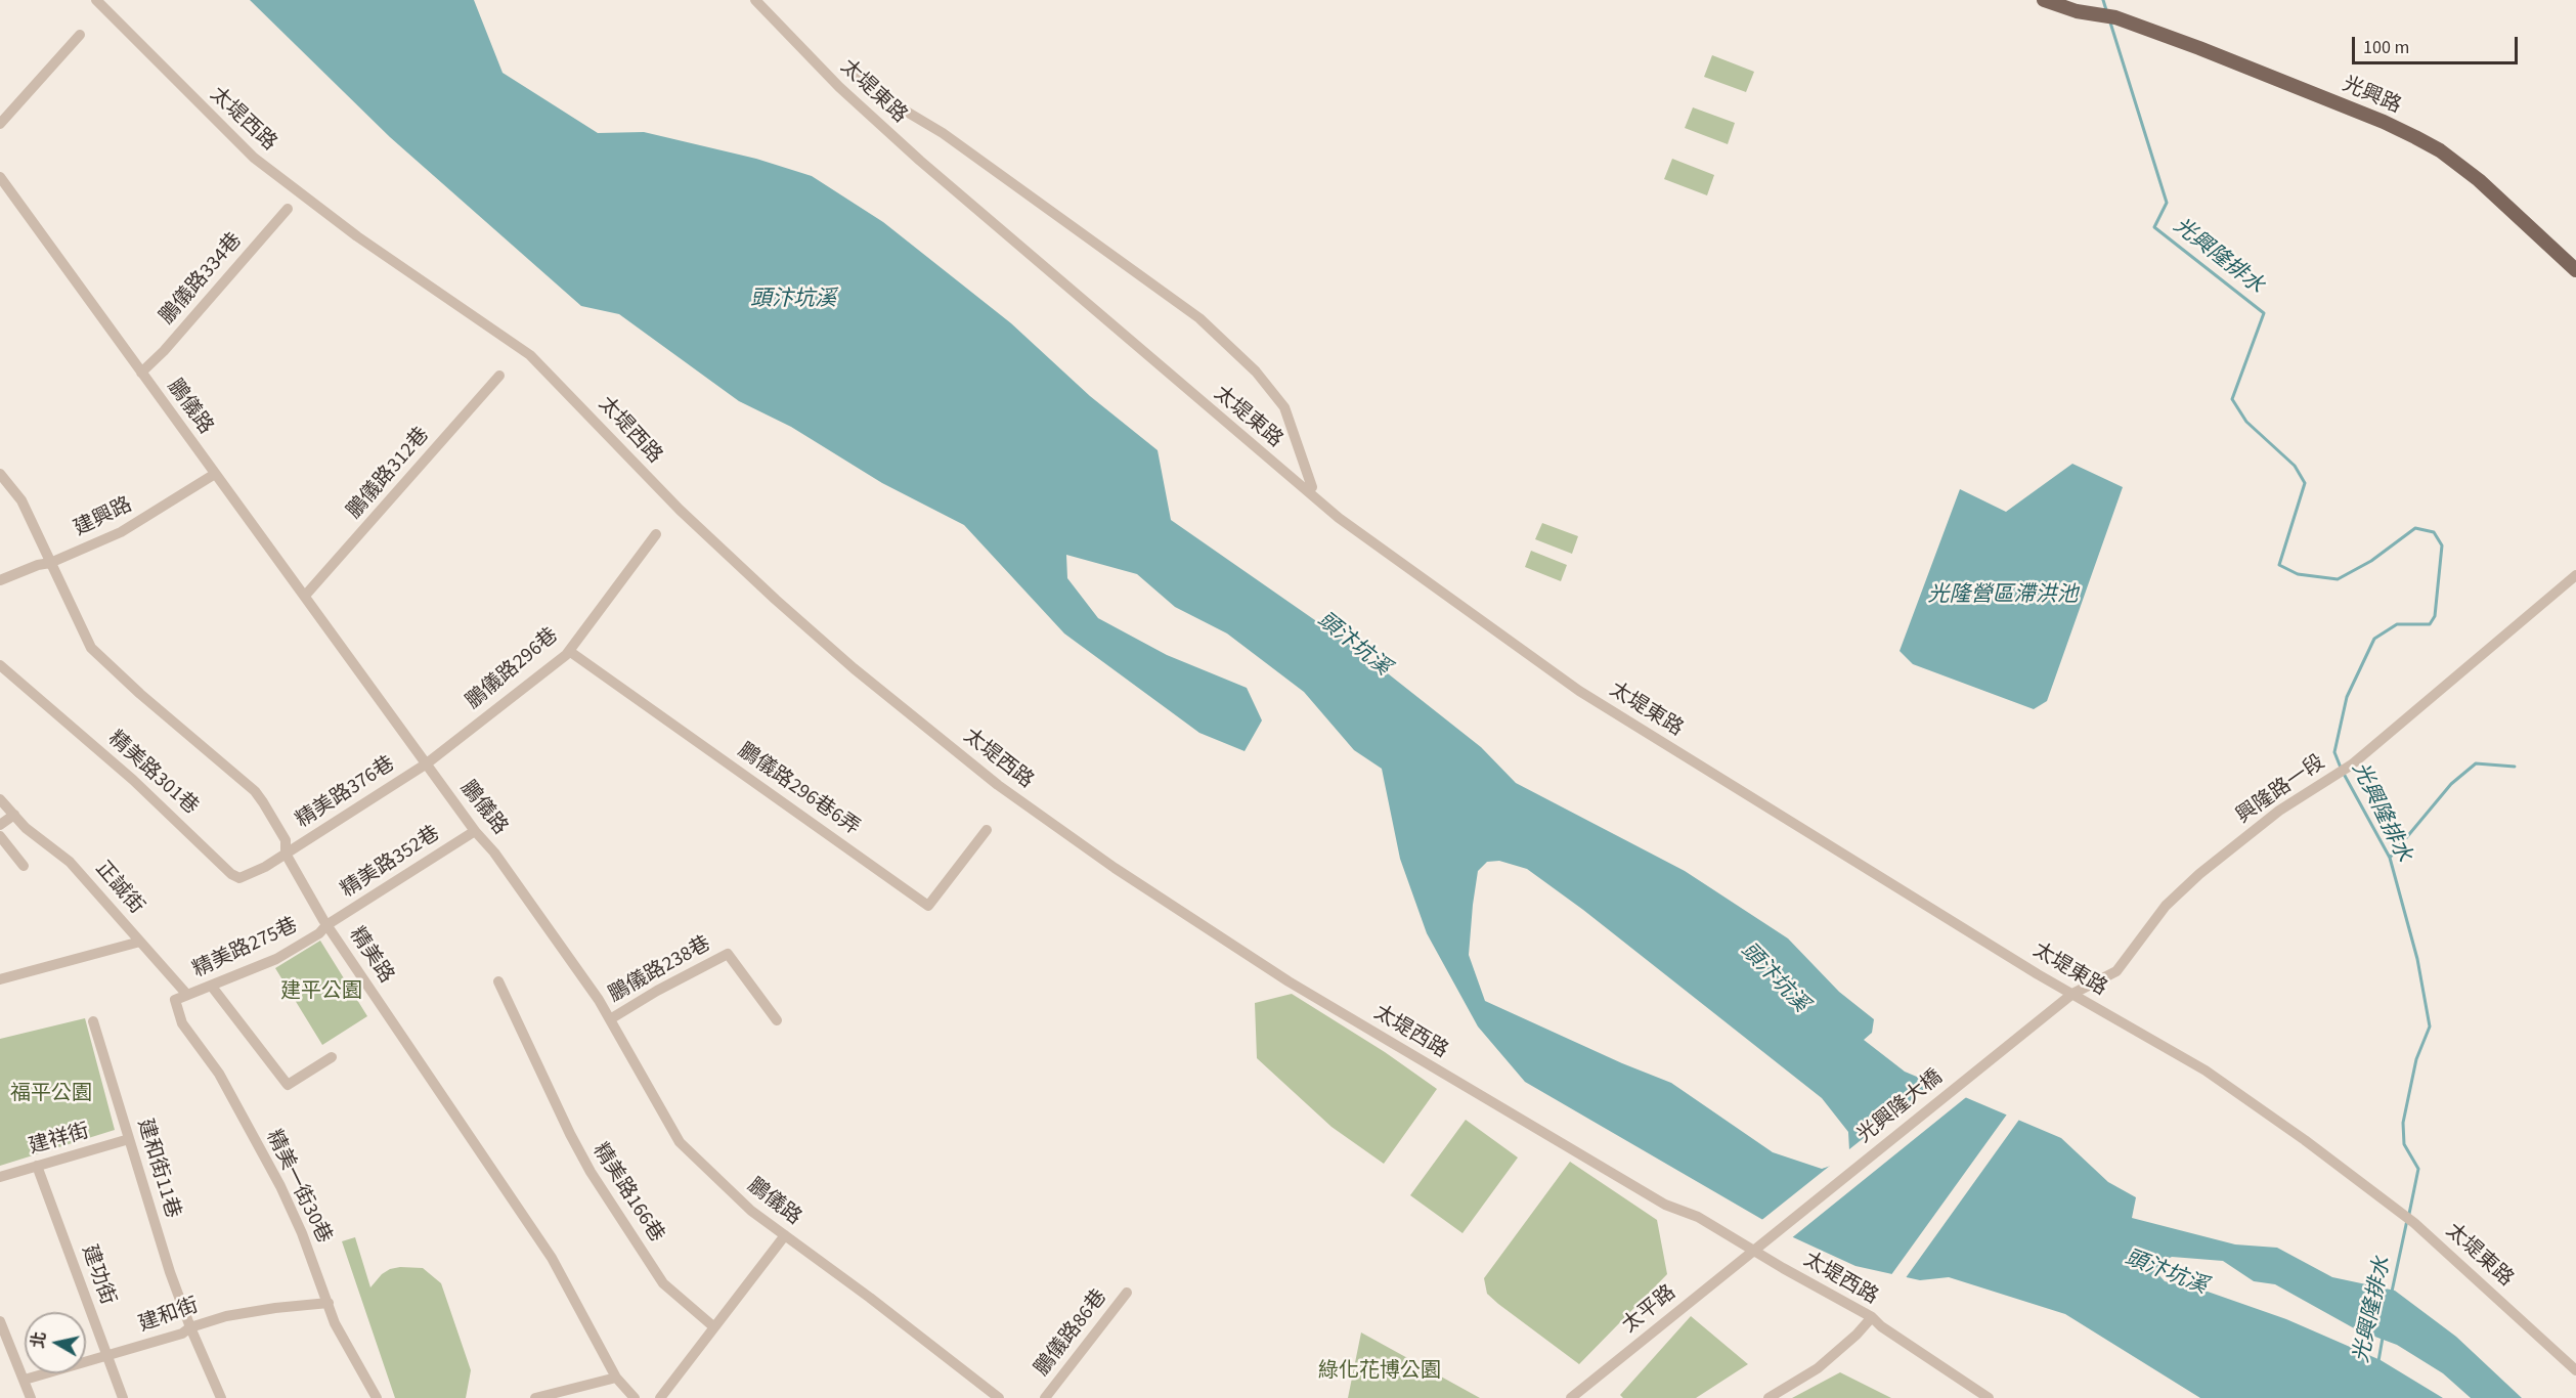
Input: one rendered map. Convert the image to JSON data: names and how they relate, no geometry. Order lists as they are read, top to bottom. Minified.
{"streets":{"main road":["光興路"],"street":["太堤東路","太堤西路","鵬儀路334巷","鵬儀路","鵬儀路312巷","建興路","鵬儀路296巷","精美路301巷","鵬儀路296巷6弄","興隆路一段","精美路376巷","精美路352巷","正誠街","精美路275巷","精美路","鵬儀路238巷","光興隆大橋","建祥街","建和街11巷","精美一街30巷","精美路166巷","建功街","太平路","建和街","鵬儀路86巷"]},"crossings":[["太堤東路","興隆路一段"],["太堤東路","光興隆大橋"],["太堤西路","光興隆大橋"],["太堤西路","太平路"],["鵬儀路334巷","鵬儀路"],["鵬儀路","鵬儀路312巷"],["鵬儀路","建興路"],["鵬儀路","鵬儀路296巷"],["鵬儀路","精美路376巷"],["鵬儀路","精美路352巷"],["鵬儀路","鵬儀路238巷"],["建興路","精美路"],["鵬儀路296巷","鵬儀路296巷6弄"],["鵬儀路296巷","精美路376巷"],["精美路301巷","精美路376巷"],["精美路301巷","精美路"],["興隆路一段","光興隆大橋"],["精美路376巷","精美路"],["精美路352巷","精美路275巷"],["精美路352巷","精美路"],["正誠街","精美路275巷"],["精美路275巷","精美路"],["精美路275巷","精美一街30巷"],["光興隆大橋","太平路"],["建祥街","建和街11巷"],["建祥街","建功街"],["建和街11巷","建和街"],["精美一街30巷","建和街"],["建功街","建和街"]],"water":["光興隆排水","頭汴坑溪","光隆營區滯洪池"],"parks":["建平公園","福平公園","綠化花博公園"],"scale_bar":"100 m","north":"left"}
